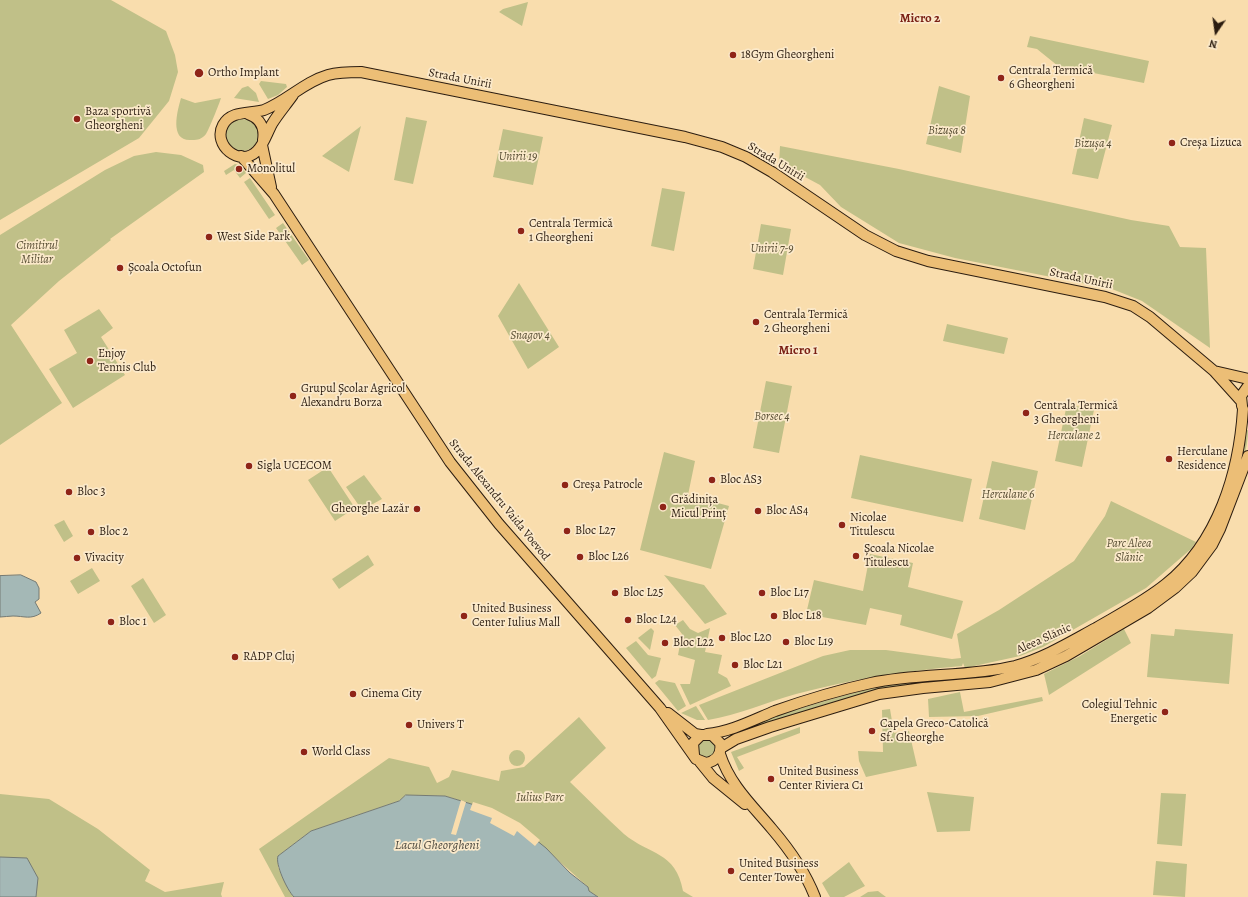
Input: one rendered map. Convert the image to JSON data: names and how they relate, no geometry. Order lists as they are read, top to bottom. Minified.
{"streets":{"main road":["Strada Unirii","Strada Alexandru Vaida Voevod","Aleea Slănic"]},"crossings":[["Strada Unirii","Strada Alexandru Vaida Voevod"],["Strada Unirii","Aleea Slănic"],["Strada Alexandru Vaida Voevod","Aleea Slănic"]],"districts":["Micro 2","Micro 1"],"water":["Lacul Gheorgheni"],"parks":["Bizușa 8","Bizușa 4","Unirii 19","Cimitirul Militar","Unirii 7-9","Snagov 4","Borsec 4","Herculane 2","Herculane 6","Parc Aleea Slănic","Iulius Parc"],"places":["18Gym Gheorgheni","Ortho Implant","Centrala Termică 6 Gheorgheni","Baza sportivă Gheorgheni","Creșa Lizuca","Monolitul","Centrala Termică 1 Gheorgheni","West Side Park","Școala Octofun","Centrala Termică 2 Gheorgheni","Enjoy Tennis Club","Grupul Școlar Agricol Alexandru Borza","Centrala Termică 3 Gheorgheni","Herculane Residence","Sigla UCECOM","Bloc AS3","Creșa Patrocle","Bloc 3","Grădinița Micul Prinț","Gheorghe Lazăr","Bloc AS4","Nicolae Titulescu","Bloc L27","Bloc 2","Școala Nicolae Titulescu","Bloc L26","Vivacity","Bloc L25","Bloc L17","United Business Center Iulius Mall","Bloc L18","Bloc L24","Bloc 1","Bloc L20","Bloc L19","Bloc L22","RADP Cluj","Bloc L21","Cinema City","Colegiul Tehnic Energetic","Univers T","Capela Greco-Catolică Sf. Gheorghe","World Class","United Business Center Riviera C1","United Business Center Tower"],"north":"bottom"}
